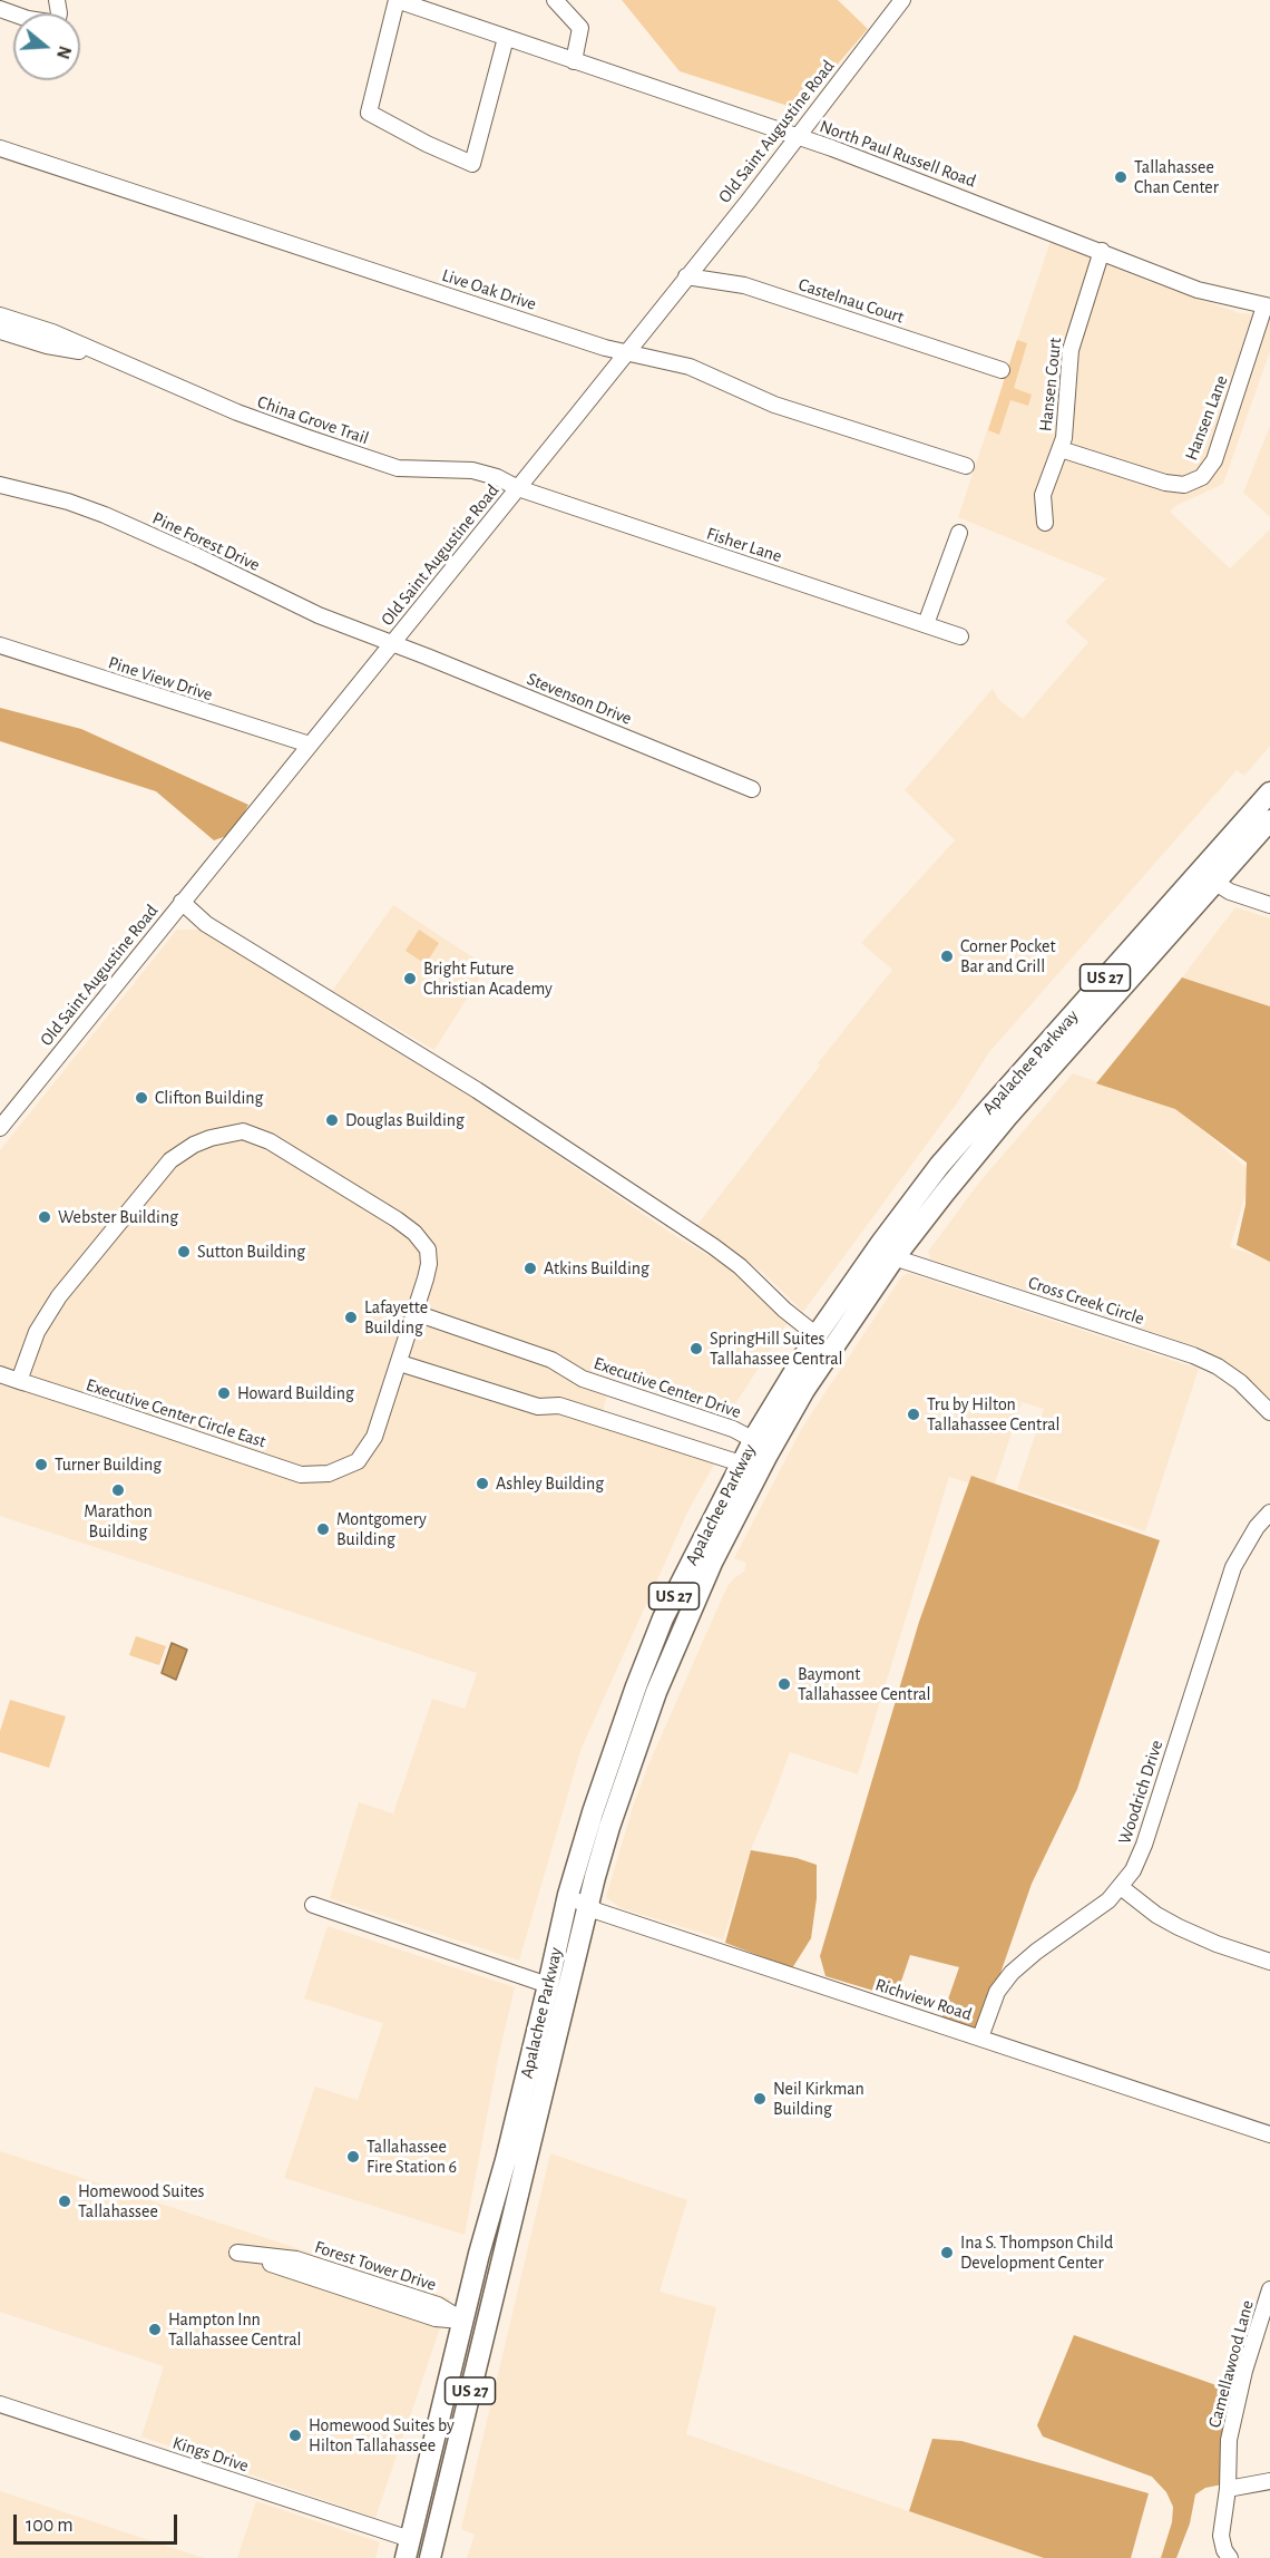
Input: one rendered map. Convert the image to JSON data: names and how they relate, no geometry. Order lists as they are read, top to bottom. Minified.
{"streets":{"main road":["US 27","Apalachee Parkway"],"street":["Old Saint Augustine Road","North Paul Russell Road","Live Oak Drive","Castelnau Court","Hansen Court","Hansen Lane","China Grove Trail","Pine Forest Drive","Fisher Lane","Pine View Drive","Stevenson Drive","Cross Creek Circle","Executive Center Drive","Executive Center Circle East","Woodrich Drive","Richview Road","Forest Tower Drive","Camellawood Lane","Kings Drive"]},"crossings":[["Old Saint Augustine Road","North Paul Russell Road"],["Old Saint Augustine Road","Live Oak Drive"],["Old Saint Augustine Road","Castelnau Court"],["Old Saint Augustine Road","China Grove Trail"],["Old Saint Augustine Road","Pine Forest Drive"],["Old Saint Augustine Road","Fisher Lane"],["Old Saint Augustine Road","Pine View Drive"],["Old Saint Augustine Road","Stevenson Drive"],["North Paul Russell Road","Hansen Court"],["North Paul Russell Road","Hansen Lane"],["Hansen Court","Hansen Lane"],["China Grove Trail","Fisher Lane"],["Pine Forest Drive","Stevenson Drive"],["Apalachee Parkway","Cross Creek Circle"],["Apalachee Parkway","Executive Center Drive"],["Apalachee Parkway","Richview Road"],["Apalachee Parkway","Forest Tower Drive"],["Apalachee Parkway","Kings Drive"],["Woodrich Drive","Richview Road"]],"places":["Tallahassee Chan Center","Corner Pocket Bar and Grill","Bright Future Christian Academy","Clifton Building","Douglas Building","Webster Building","Sutton Building","Atkins Building","Lafayette Building","SpringHill Suites Tallahassee Central","Howard Building","Tru by Hilton Tallahassee Central","Turner Building","Ashley Building","Marathon Building","Montgomery Building","Baymont Tallahassee Central","Neil Kirkman Building","Tallahassee Fire Station 6","Homewood Suites Tallahassee","Ina S. Thompson Child Development Center","Hampton Inn Tallahassee Central","Homewood Suites by Hilton Tallahassee"],"scale_bar":"100 m","north":"right"}
